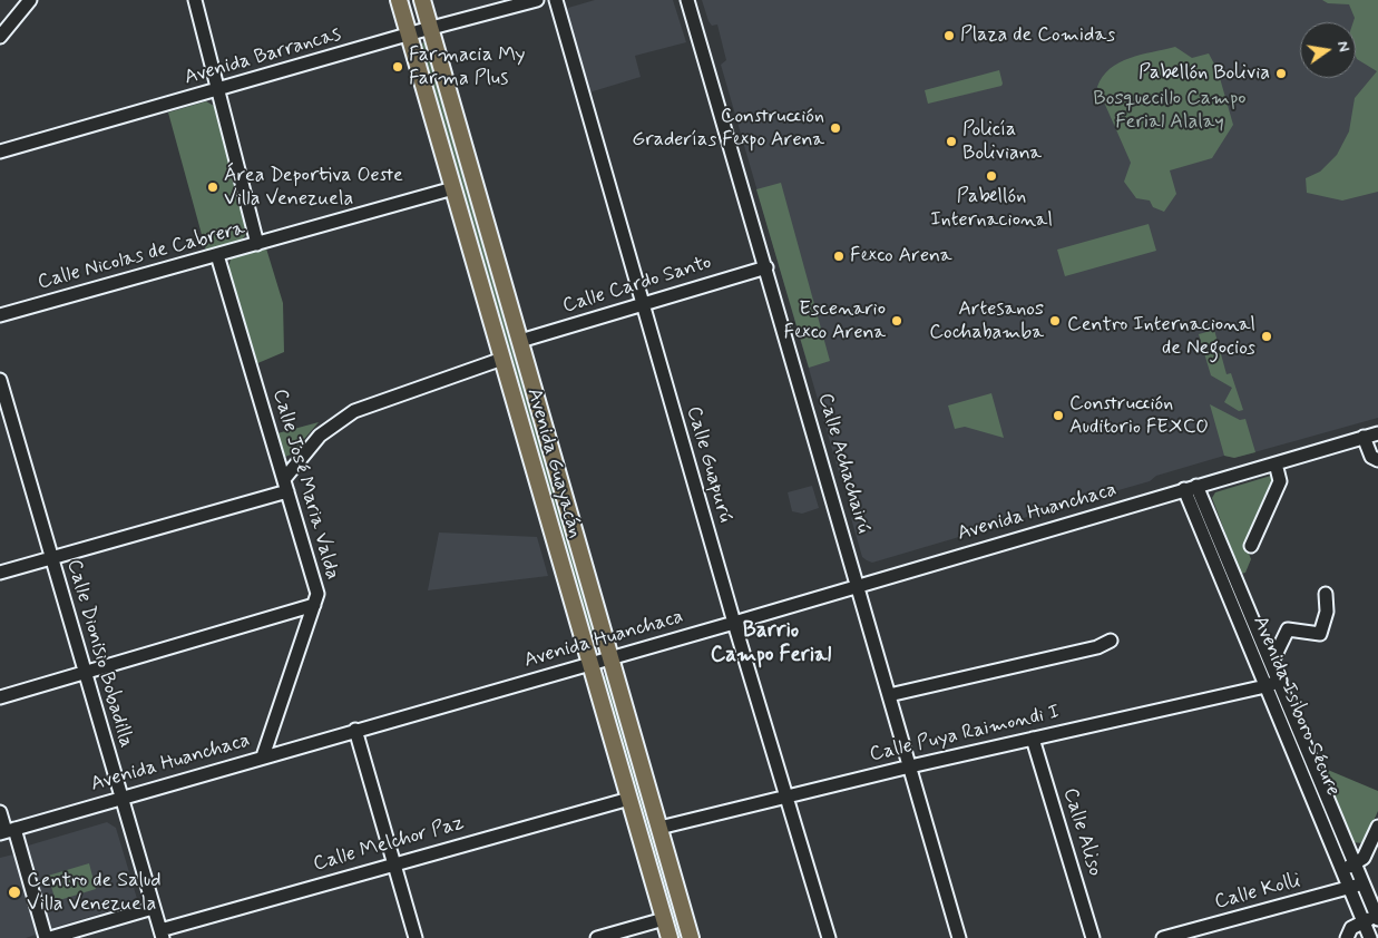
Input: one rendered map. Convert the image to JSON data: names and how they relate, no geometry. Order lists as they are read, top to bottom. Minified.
{"streets":{"main road":["Avenida Guayacán"],"street":["Avenida Barrancas","Calle Nicolas de Cabrera","Calle Cardo Santo","Calle Achachairú","Calle Guapurú","Calle José Maria Valda","Avenida Huanchaca","Calle Dionisio Bobadilla","Avenida Isiboro Sécure","Calle Puya Raimondi I","Calle Aliso","Calle Melchor Paz","Calle Kolli"]},"crossings":[["Avenida Barrancas","Avenida Guayacán"],["Calle Nicolas de Cabrera","Avenida Guayacán"],["Calle Nicolas de Cabrera","Calle José Maria Valda"],["Calle Cardo Santo","Avenida Guayacán"],["Calle Cardo Santo","Calle Achachairú"],["Calle Cardo Santo","Calle Guapurú"],["Avenida Guayacán","Avenida Huanchaca"],["Avenida Guayacán","Calle Puya Raimondi I"],["Avenida Guayacán","Calle Melchor Paz"],["Calle Achachairú","Avenida Huanchaca"],["Calle Achachairú","Calle Puya Raimondi I"],["Calle Guapurú","Avenida Huanchaca"],["Calle Guapurú","Calle Puya Raimondi I"],["Calle José Maria Valda","Avenida Huanchaca"],["Avenida Huanchaca","Calle Dionisio Bobadilla"],["Avenida Huanchaca","Avenida Isiboro Sécure"],["Calle Dionisio Bobadilla","Calle Melchor Paz"],["Avenida Isiboro Sécure","Calle Puya Raimondi I"],["Avenida Isiboro Sécure","Calle Kolli"],["Calle Puya Raimondi I","Calle Aliso"]],"districts":["Barrio Campo Ferial"],"parks":["Bosquecillo Campo Ferial Alalay"],"places":["Plaza de Comidas","Farmacia My Farma Plus","Pabellón Bolivia","Construcción Graderías Fexpo Arena","Policía Boliviana","Pabellón Internacional","Área Deportiva Oeste Villa Venezuela","Fexco Arena","Escenario Fexco Arena","Artesanos Cochabamba","Centro Internacional de Negocios","Construcción Auditorio FEXCO","Centro de Salud Villa Venezuela"],"north":"right"}
